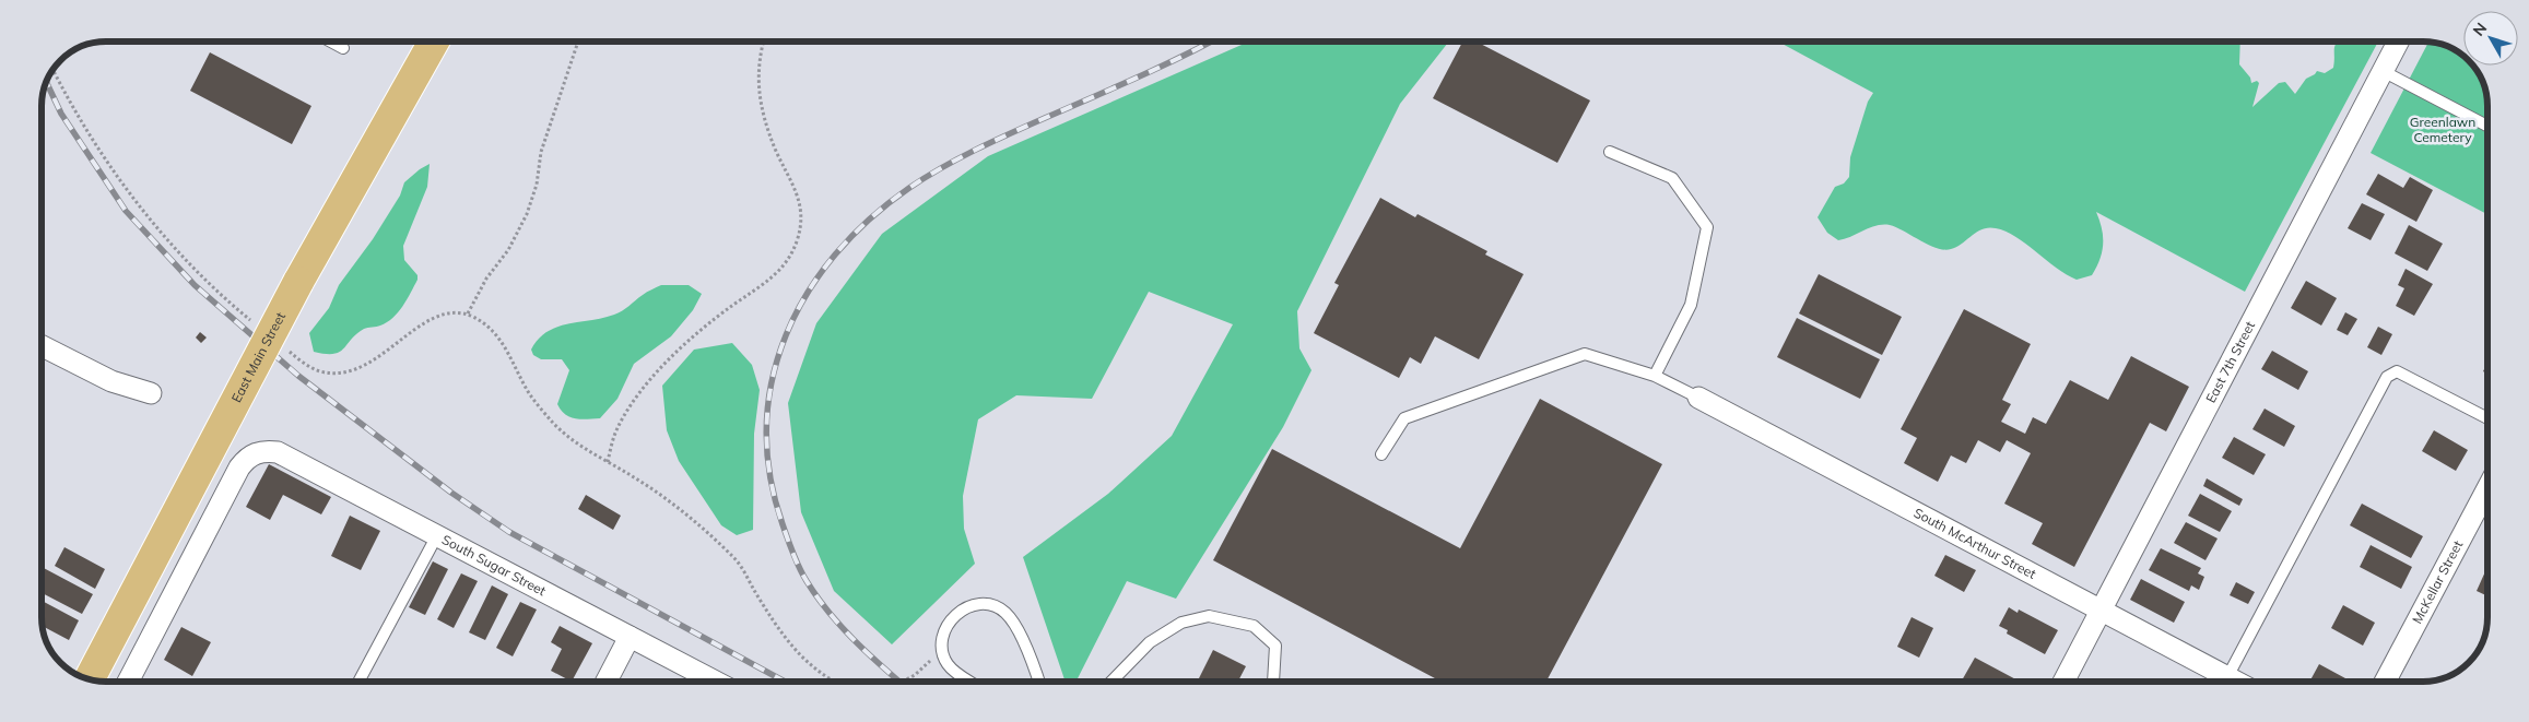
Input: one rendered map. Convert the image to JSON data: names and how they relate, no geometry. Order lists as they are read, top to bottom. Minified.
{"streets":{"main road":["East Main Street"],"street":["East 7th Street","South McArthur Street","South Sugar Street","McKellar Street"]},"crossings":[["East 7th Street","South McArthur Street"]],"parks":["Greenlawn Cemetery"],"north":"top left"}
